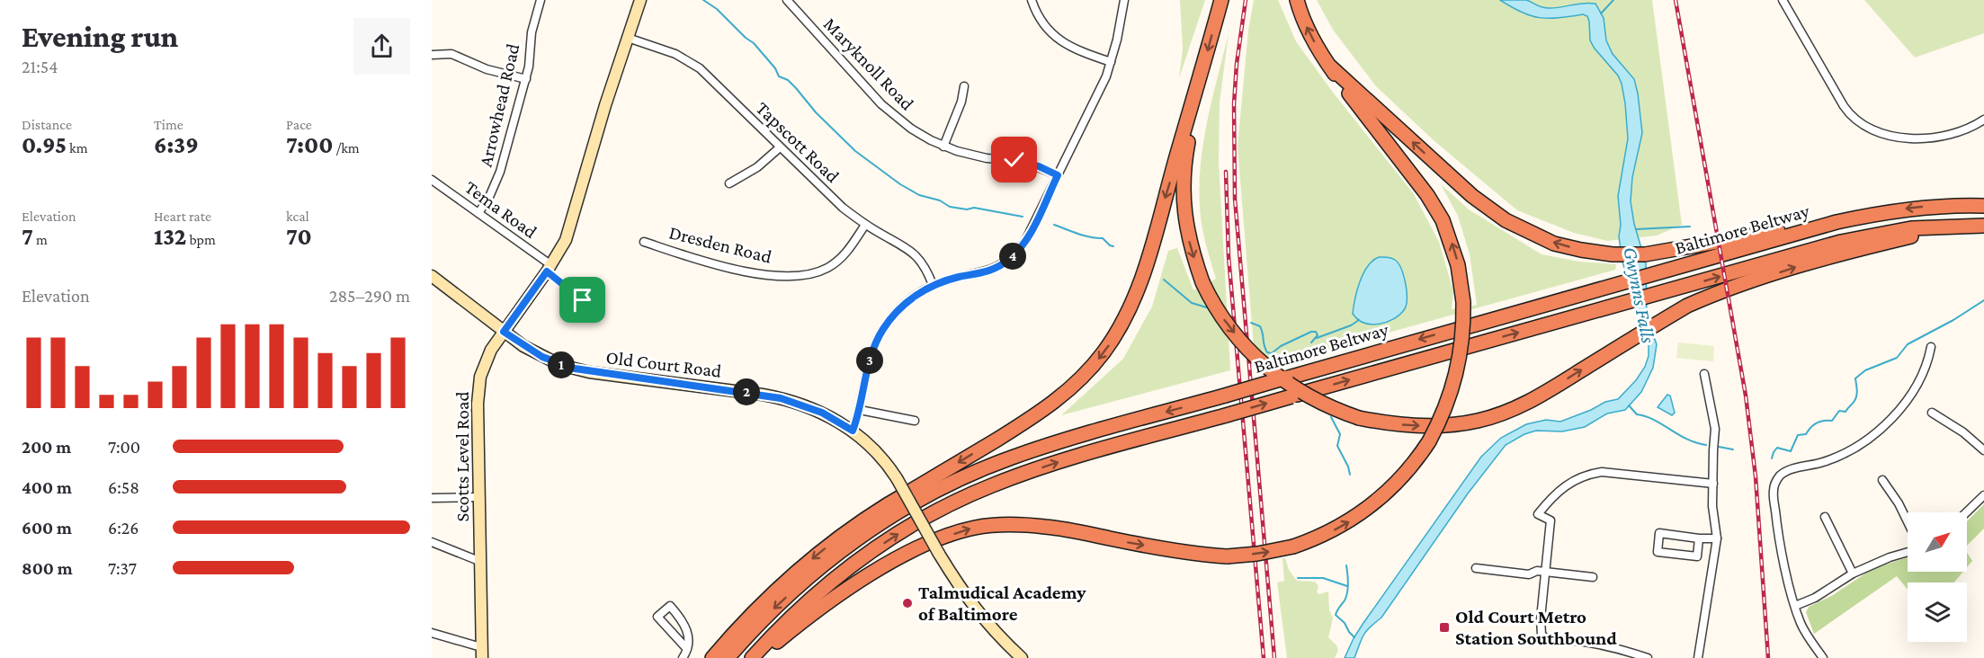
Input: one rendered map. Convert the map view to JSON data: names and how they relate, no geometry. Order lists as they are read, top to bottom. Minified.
{"streets":{"highway":["Baltimore Beltway"],"main road":["Old Court Road","Scotts Level Road"],"street":["Maryknoll Road","Arrowhead Road","Tapscott Road","Tema Road","Dresden Road"]},"crossings":[["Arrowhead Road","Tema Road"],["Tapscott Road","Dresden Road"],["Tapscott Road","Scotts Level Road"],["Tema Road","Scotts Level Road"],["Old Court Road","Scotts Level Road"]],"water":["Gwynns Falls"],"places":{"other":["Talmudical Academy of Baltimore"],"transit":["Old Court Metro Station Southbound"]},"north":"top right","page":{"heading":["Evening run","21:54"],"stats":[["Distance","0.95 km"],["Time","6:39"],["Pace","7:00 /km"],["Elevation","7 m"],["Heart rate","132 bpm"],["kcal","70"]],"pins":["4","3","1","2"],"chart":["Elevation","285–290 m"],"list":[{"name":"200 m","note":"7:00"},{"name":"400 m","note":"6:58"},{"name":"600 m","note":"6:26"},{"name":"800 m","note":"7:37"}]}}
